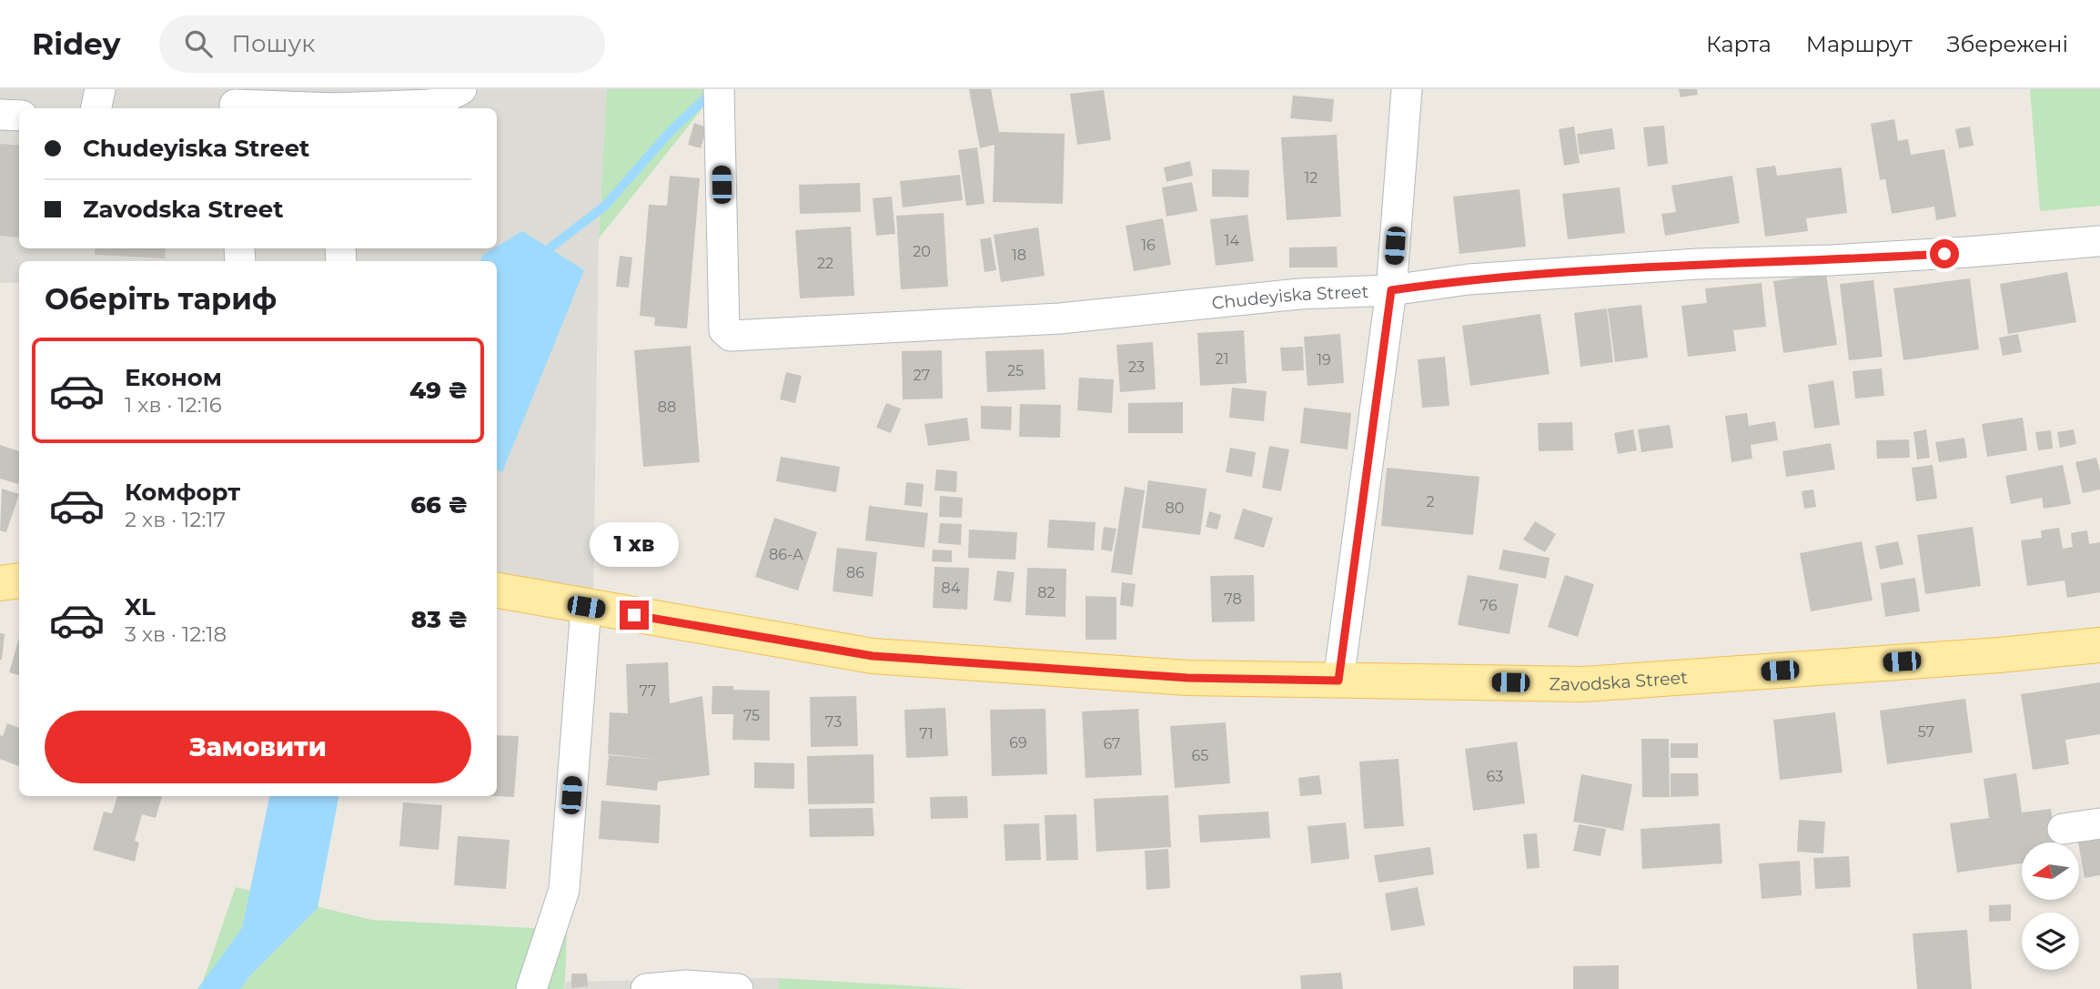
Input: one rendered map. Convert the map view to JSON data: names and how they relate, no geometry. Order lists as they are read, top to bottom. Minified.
{"streets":{"main road":["Zavodska Street"],"street":["Chudeyiska Street"]},"house_numbers":["12","14","16","20","18","22","21","19","23","25","27","88","2","80","86-А","86","84","82","78","76","77","75","73","57","71","69","67","65","63"],"north":"left","page":{"header":"Ridey","search":"Пошук","nav":["Карта","Маршрут","Збережені"],"banner":["Chudeyiska Street","Zavodska Street"],"heading":"Оберіть тариф","list":[{"name":"Економ","note":"1 хв · 12:16","value":"49 ₴"},{"name":"Комфорт","note":"2 хв · 12:17","value":"66 ₴"},{"name":"XL","note":"3 хв · 12:18","value":"83 ₴"}],"bubble":"1 хв","buttons":"Замовити"}}
